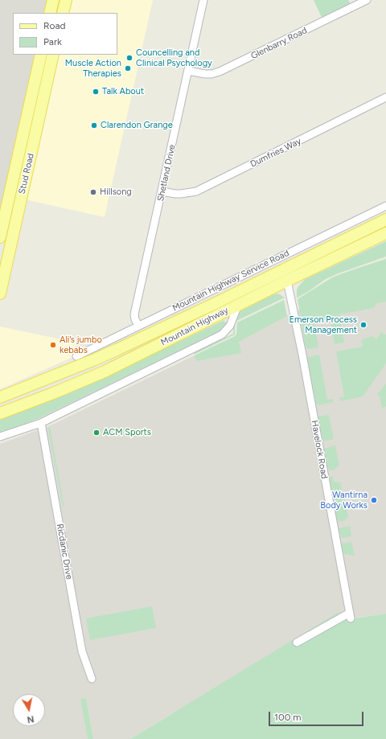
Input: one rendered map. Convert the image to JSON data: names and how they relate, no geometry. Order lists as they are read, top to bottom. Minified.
{"streets":{"main road":["Stud Road","Mountain Highway"],"street":["Glenbarry Road","Dumfries Way","Shetland Drive","Mountain Highway Service Road","Havelock Road","Ricdanic Drive"]},"crossings":[["Glenbarry Road","Shetland Drive"],["Dumfries Way","Shetland Drive"],["Shetland Drive","Mountain Highway Service Road"],["Mountain Highway","Havelock Road"]],"places":["Councelling and Clinical Psychology","Muscle Action Therapies","Talk About","Clarendon Grange","Hillsong","Emerson Process Management","Ali’s jumbo kebabs","ACM Sports","Wantirna Body Works"],"legend":["Road","Park"],"scale_bar":"100 m","north":"bottom"}
